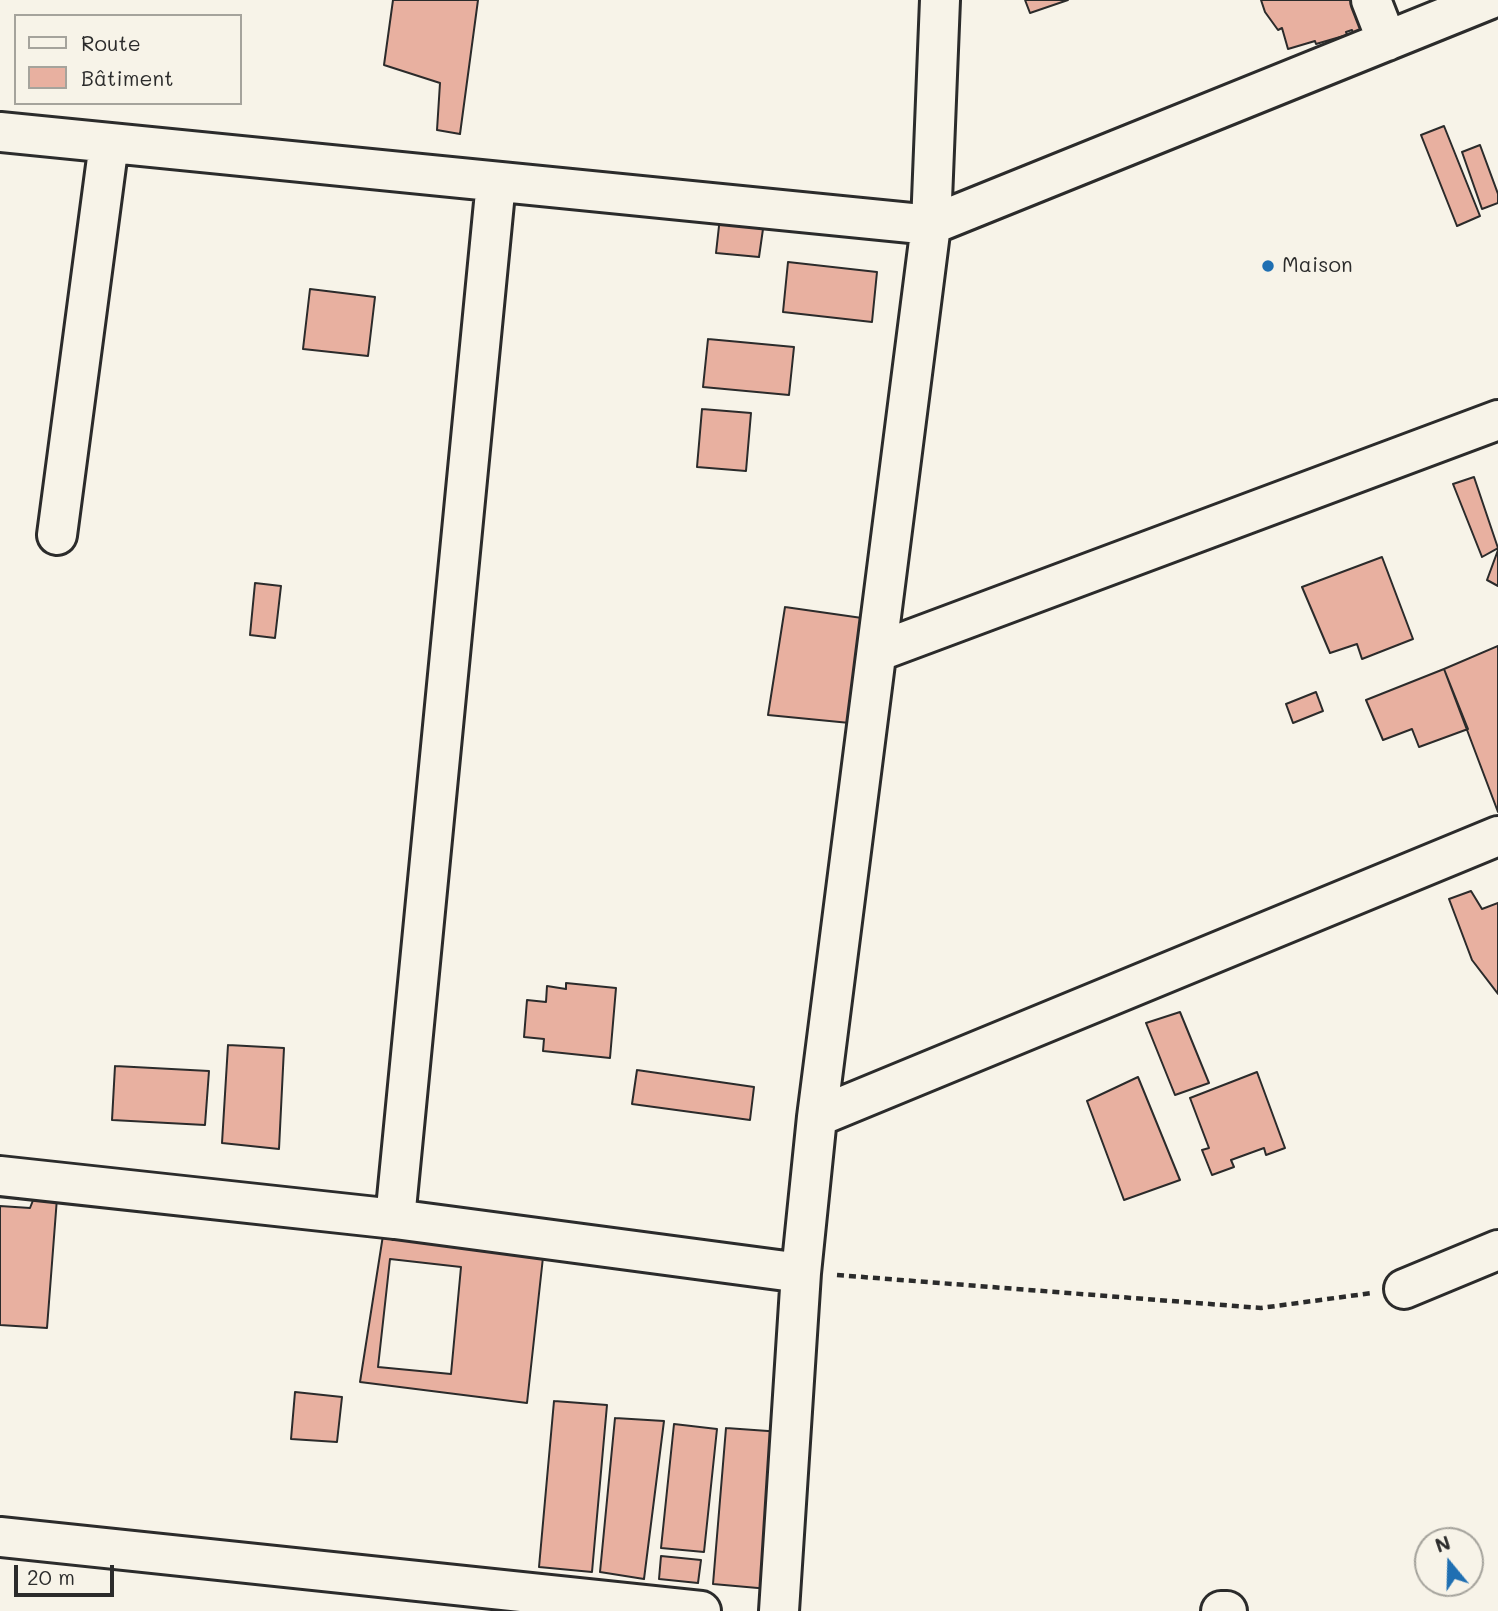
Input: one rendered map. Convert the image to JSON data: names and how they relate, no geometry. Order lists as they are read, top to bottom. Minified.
{"places":["Maison"],"legend":["Route","Bâtiment"],"scale_bar":"20 m","north":"top"}
